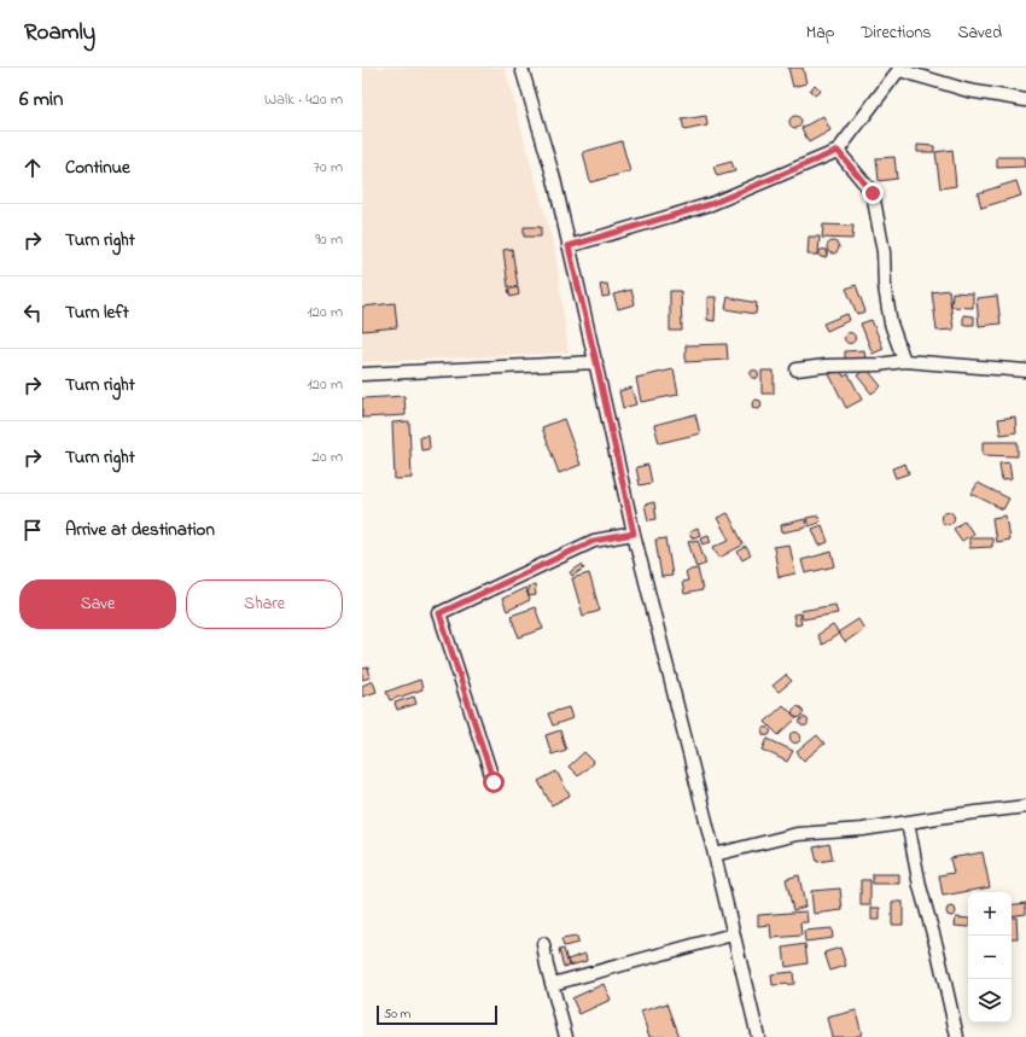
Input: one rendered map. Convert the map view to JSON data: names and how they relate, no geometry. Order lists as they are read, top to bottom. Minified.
{"scale_bar":"50 m","page":{"header":"Roamly","nav":["Map","Directions","Saved"],"heading":["6 min","Walk · 420 m"],"list":[["Continue","70 m"],["Turn right","90 m"],["Turn left","120 m"],["Turn right","120 m"],["Turn right","20 m"],"Arrive at destination"],"buttons":["Save","Share"],"map_buttons":["+","−"],"scale":"50 m"}}
